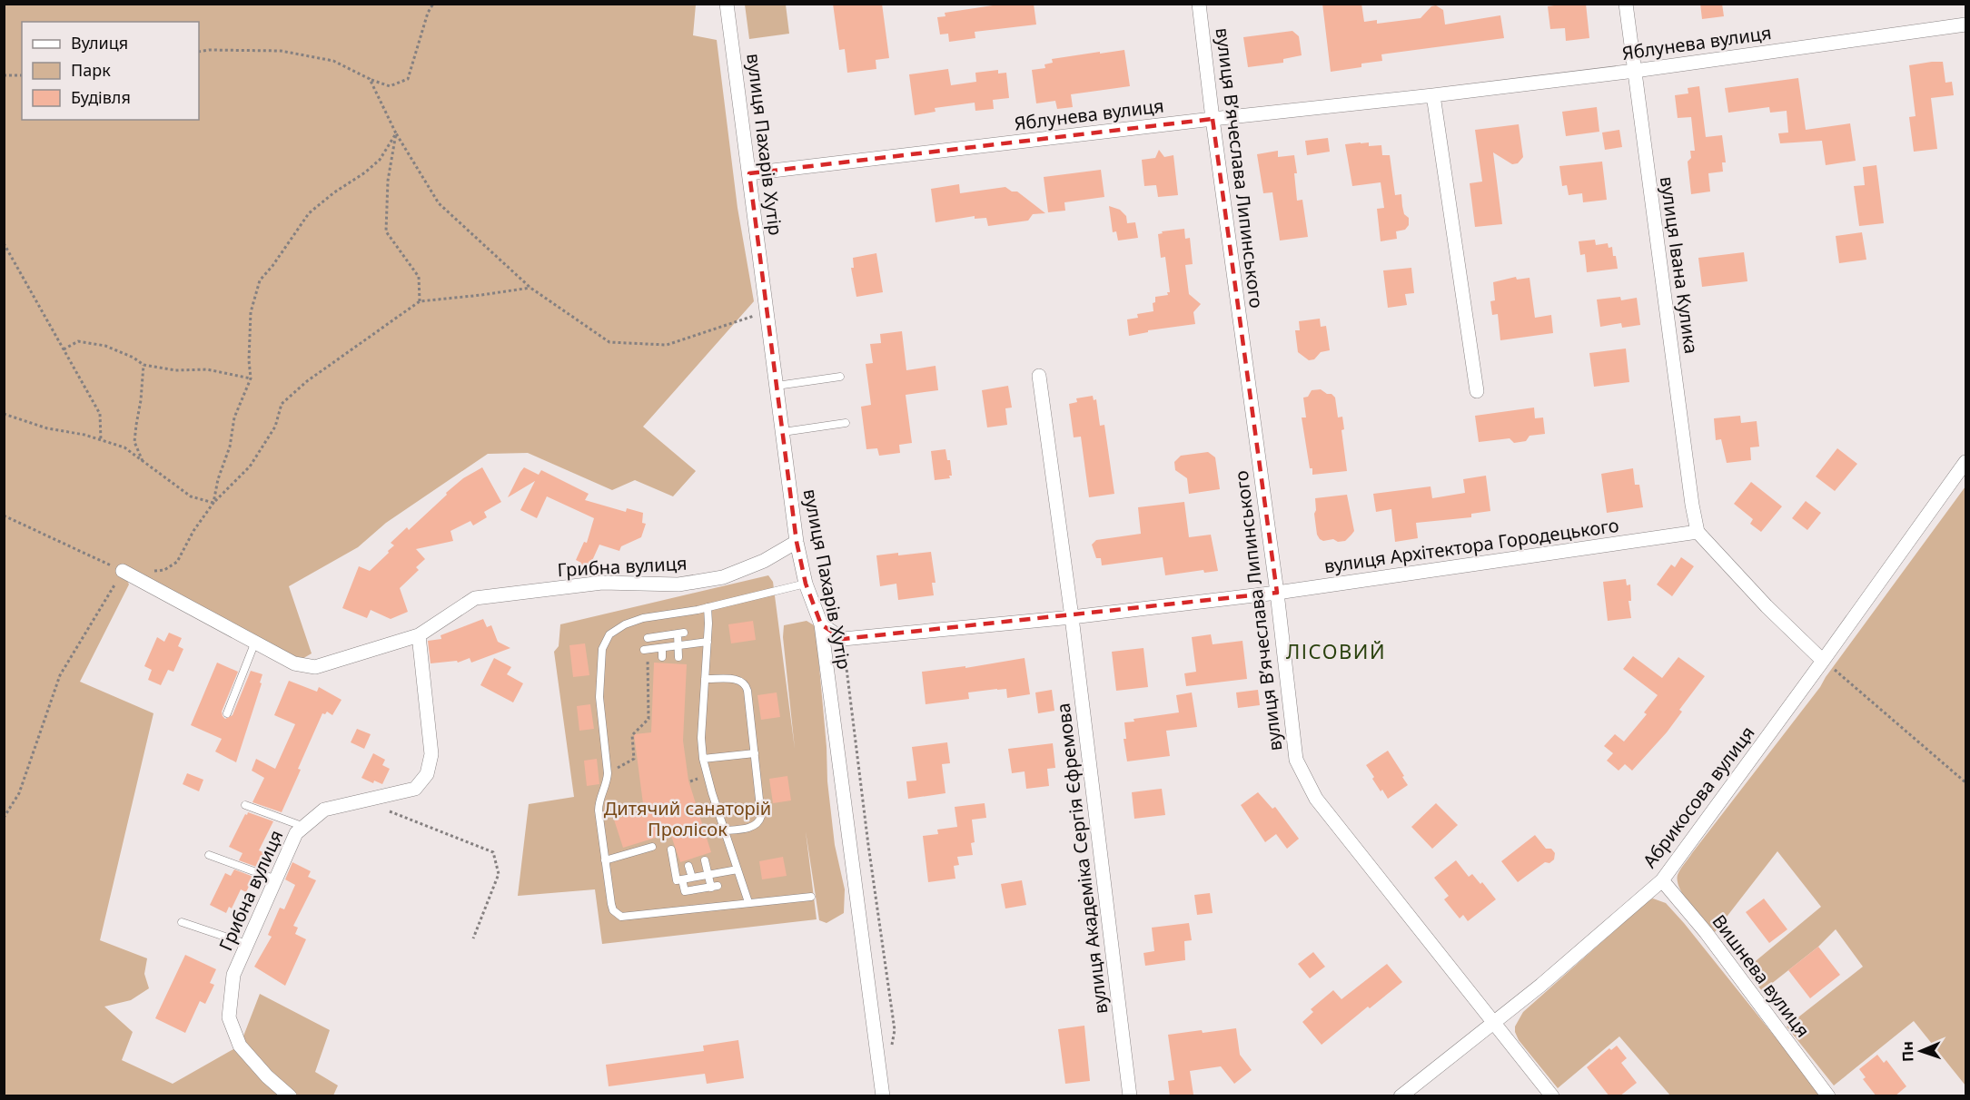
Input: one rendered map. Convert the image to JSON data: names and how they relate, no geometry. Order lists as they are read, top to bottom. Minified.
{"streets":{"street":["Яблунева вулиця","вулиця Пахарів Хутір","вулиця Вʼячеслава Липинського","вулиця Івана Кулика","вулиця Архітектора Городецького","Грибна вулиця","Абрикосова вулиця","вулиця Академіка Сергія Єфремова","Вишнева вулиця"]},"crossings":[["Яблунева вулиця","вулиця Пахарів Хутір"],["Яблунева вулиця","вулиця Вʼячеслава Липинського"],["Яблунева вулиця","вулиця Івана Кулика"],["вулиця Пахарів Хутір","Грибна вулиця"],["вулиця Вʼячеслава Липинського","вулиця Архітектора Городецького"],["вулиця Вʼячеслава Липинського","Абрикосова вулиця"],["вулиця Івана Кулика","вулиця Архітектора Городецького"],["вулиця Архітектора Городецького","вулиця Академіка Сергія Єфремова"],["Абрикосова вулиця","Вишнева вулиця"]],"districts":["ЛІСОВИЙ"],"parks":["Дитячий санаторій Пролісок"],"legend":["Вулиця","Парк","Будівля"],"north":"left"}
